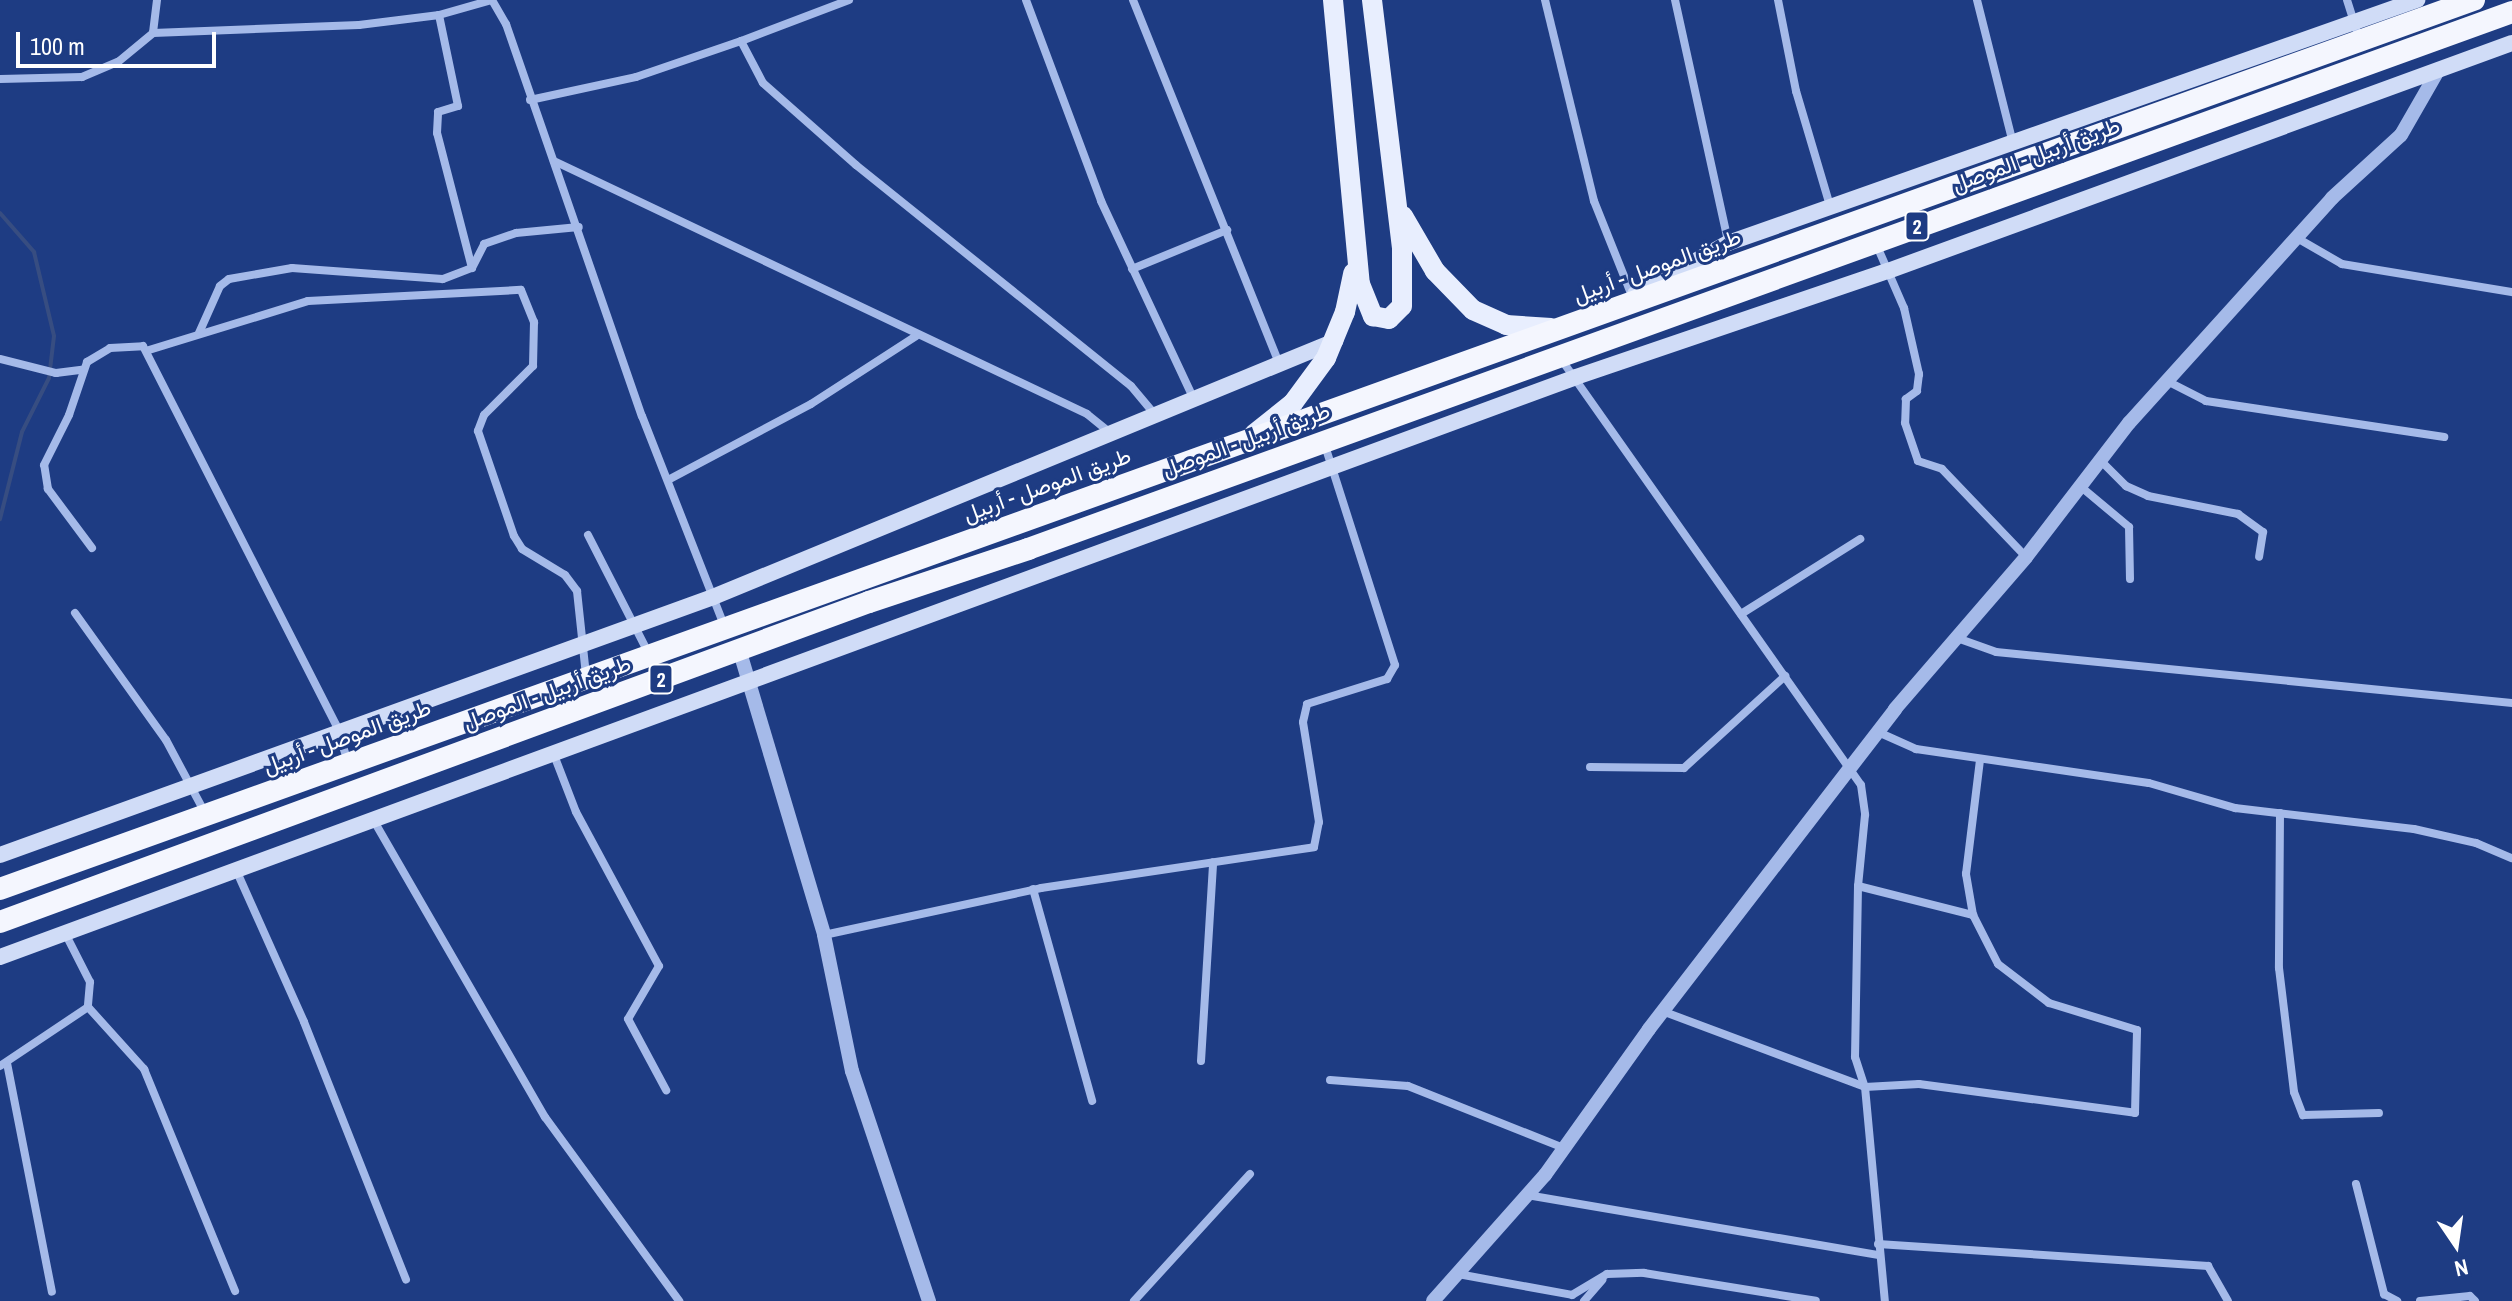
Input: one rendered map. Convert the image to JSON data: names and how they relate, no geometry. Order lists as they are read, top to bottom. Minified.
{"streets":{"highway":["طريق أربيل - الموصل","2","طريق الموصل - أربيل"]},"scale_bar":"100 m","north":"bottom"}
